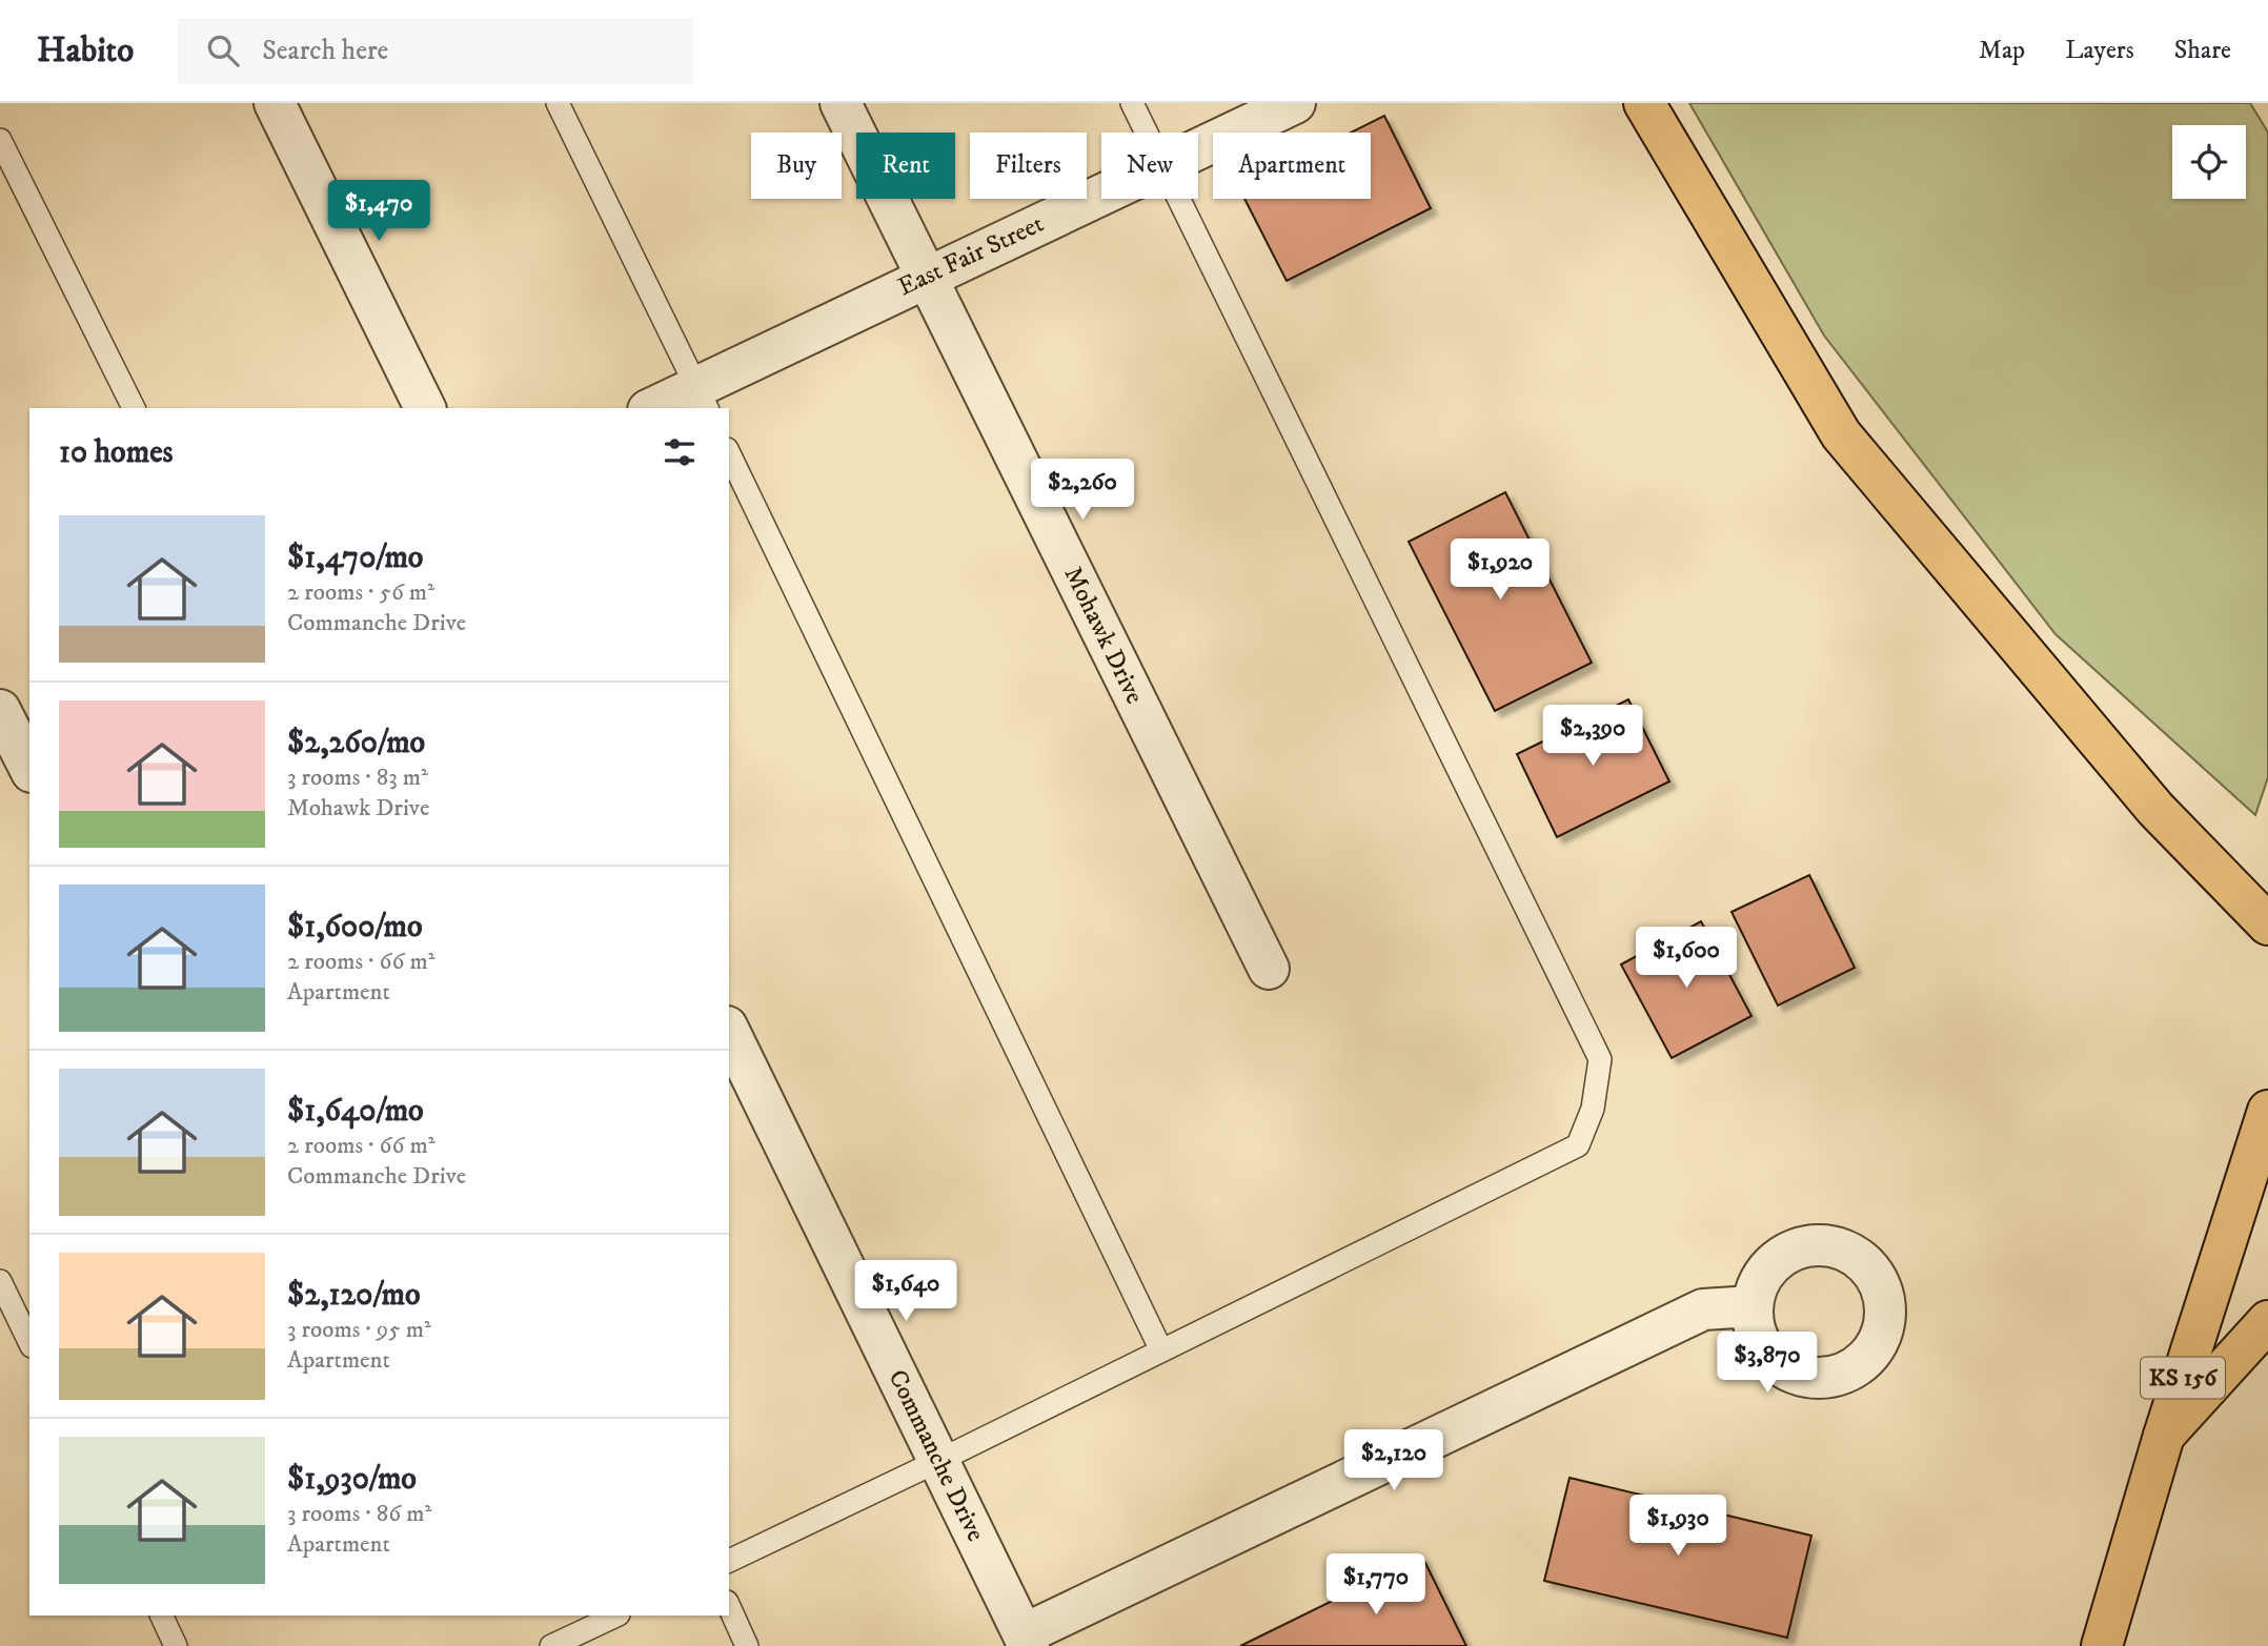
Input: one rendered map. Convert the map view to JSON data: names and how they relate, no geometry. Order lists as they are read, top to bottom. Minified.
{"streets":{"main road":["KS 156"],"street":["East Fair Street","Mohawk Drive","Commanche Drive"]},"crossings":[["East Fair Street","Mohawk Drive"]],"page":{"header":"Habito","search":"Search here","nav":["Map","Layers","Share"],"chip":["Buy","Rent","Filters","New","Apartment"],"price":["$1,470","$2,260","$1,920","$2,390","$1,600","$1,640","$3,870","$2,120","$1,930","$1,770"],"heading":"10 homes","list":[{"name":"$1,470/mo","note":"2 rooms · 56 m² · Commanche Drive"},{"name":"$2,260/mo","note":"3 rooms · 83 m² · Mohawk Drive"},{"name":"$1,600/mo","note":"2 rooms · 66 m² · Apartment"},{"name":"$1,640/mo","note":"2 rooms · 66 m² · Commanche Drive"},{"name":"$2,120/mo","note":"3 rooms · 95 m² · Apartment"},{"name":"$1,930/mo","note":"3 rooms · 86 m² · Apartment"}]}}
